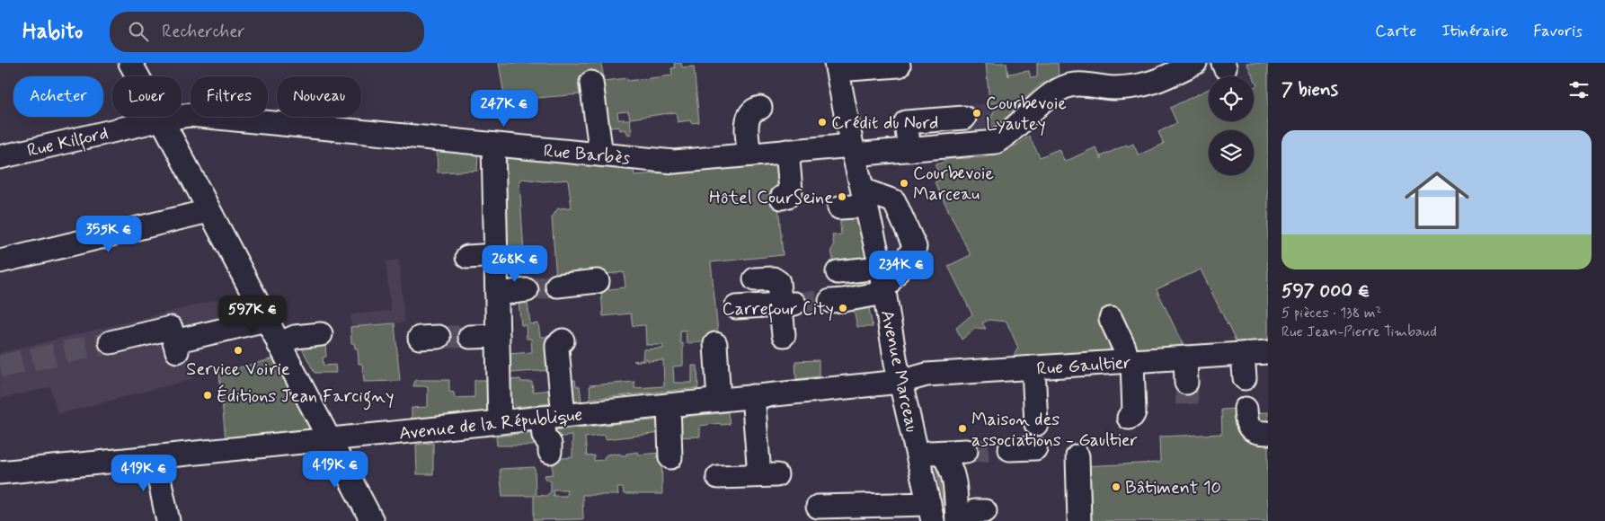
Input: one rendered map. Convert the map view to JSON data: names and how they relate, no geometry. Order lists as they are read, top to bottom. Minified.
{"streets":{"street":["Rue Kilford","Rue Barbès","Rue Gaultier","Avenue Marceau","Avenue de la République"]},"crossings":[["Rue Kilford","Rue Barbès"],["Rue Barbès","Avenue Marceau"],["Rue Gaultier","Avenue Marceau"],["Rue Gaultier","Avenue de la République"],["Avenue Marceau","Avenue de la République"]],"places":["Courbevoie Lyautey","Crédit du Nord","Courbevoie Marceau","Hôtel CourSeine","Carrefour City","Service Voirie","Éditions Jean Farcigny","Maison des associations - Gaultier","Bâtiment 10"],"page":{"header":"Habito","search":"Rechercher","nav":["Carte","Itinéraire","Favoris"],"heading":"7 biens","chip":["Acheter","Louer","Filtres","Nouveau"],"price":["247K €","355K €","268K €","234K €","597K €","419K €","419K €"],"list":[{"name":"597 000 €","note":"5 pièces · 138 m² · Rue Jean-Pierre Timbaud"}]}}
